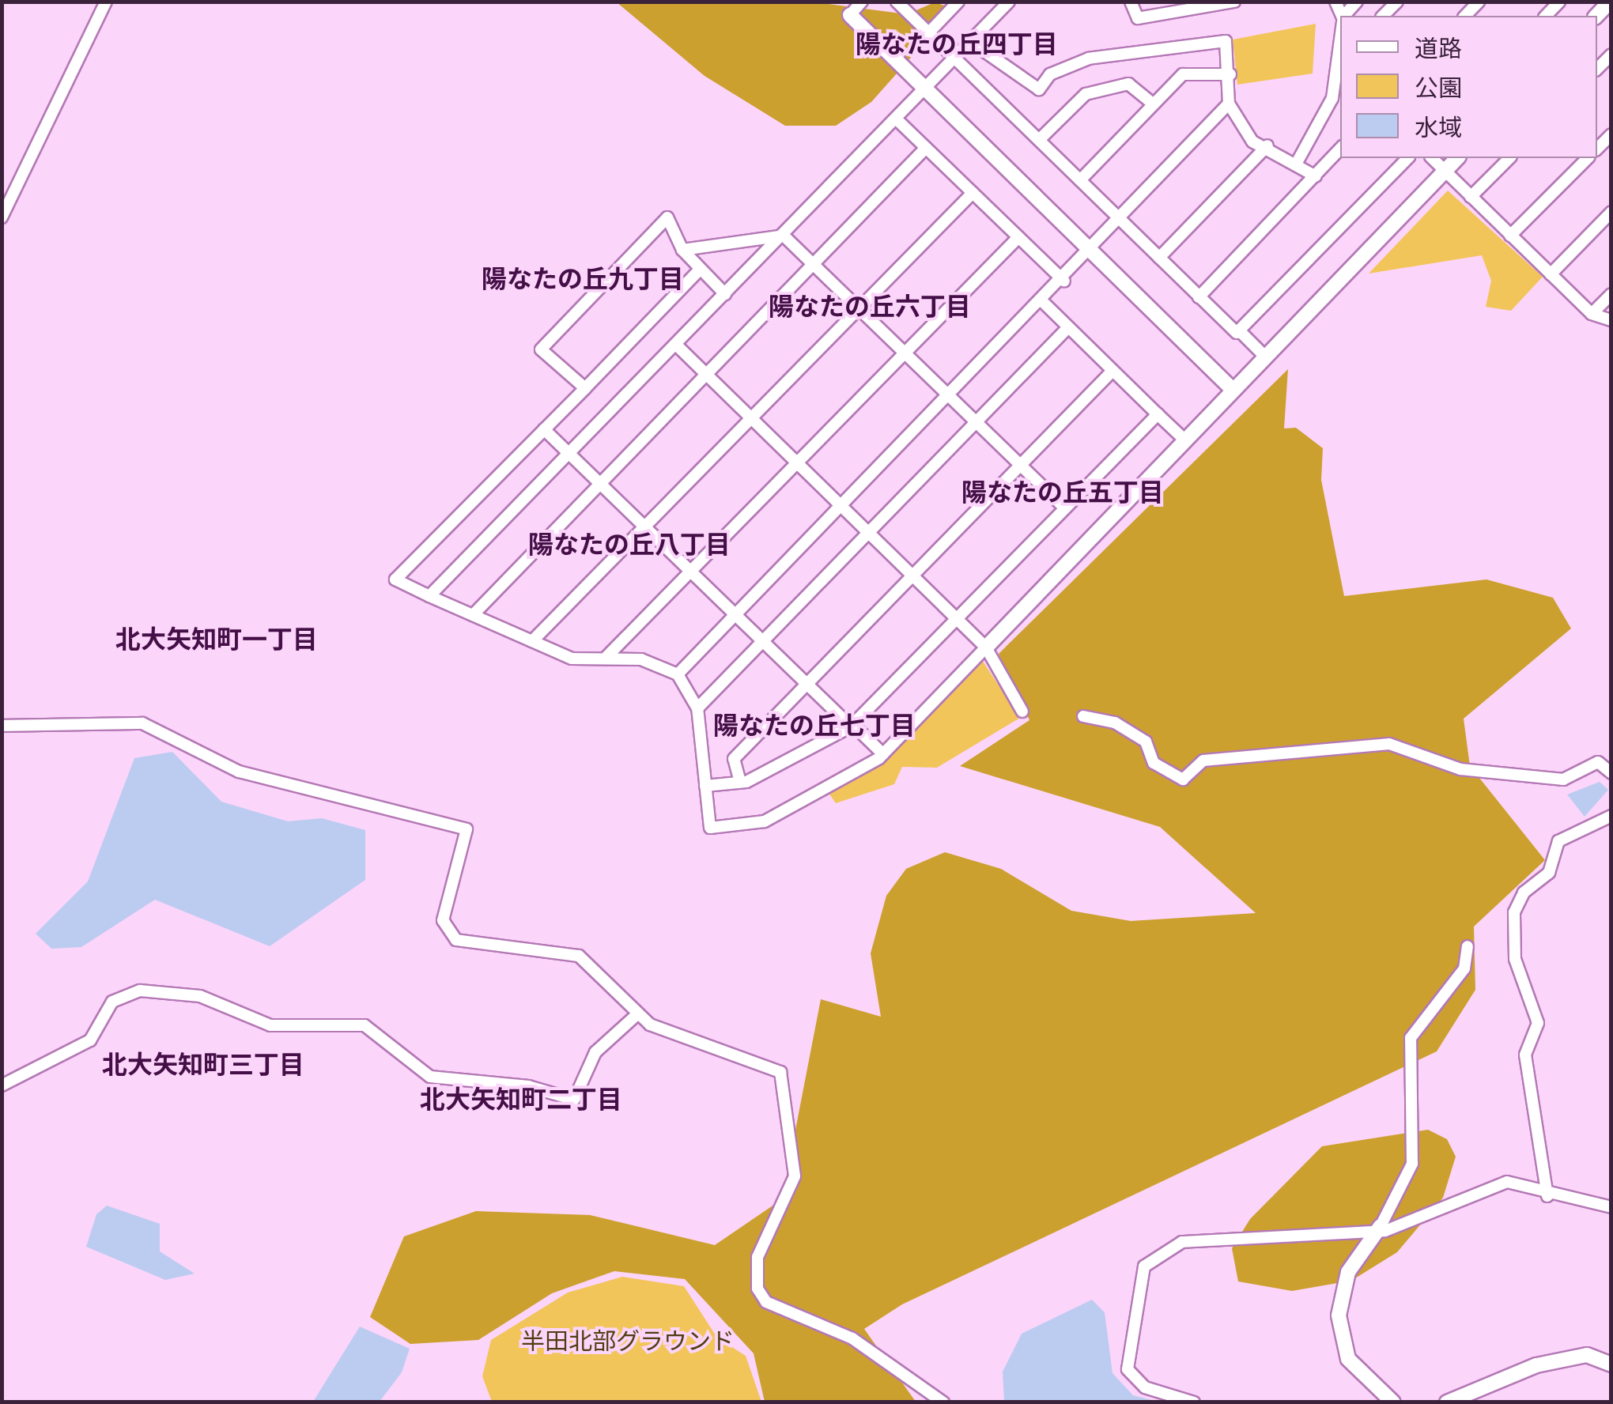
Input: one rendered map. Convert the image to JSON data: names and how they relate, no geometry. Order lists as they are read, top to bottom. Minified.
{"districts":["陽なたの丘四丁目","陽なたの丘九丁目","陽なたの丘六丁目","陽なたの丘五丁目","陽なたの丘八丁目","北大矢知町一丁目","陽なたの丘七丁目","北大矢知町三丁目","北大矢知町二丁目"],"parks":["半田北部グラウンド"],"legend":["道路","公園","水域"]}
